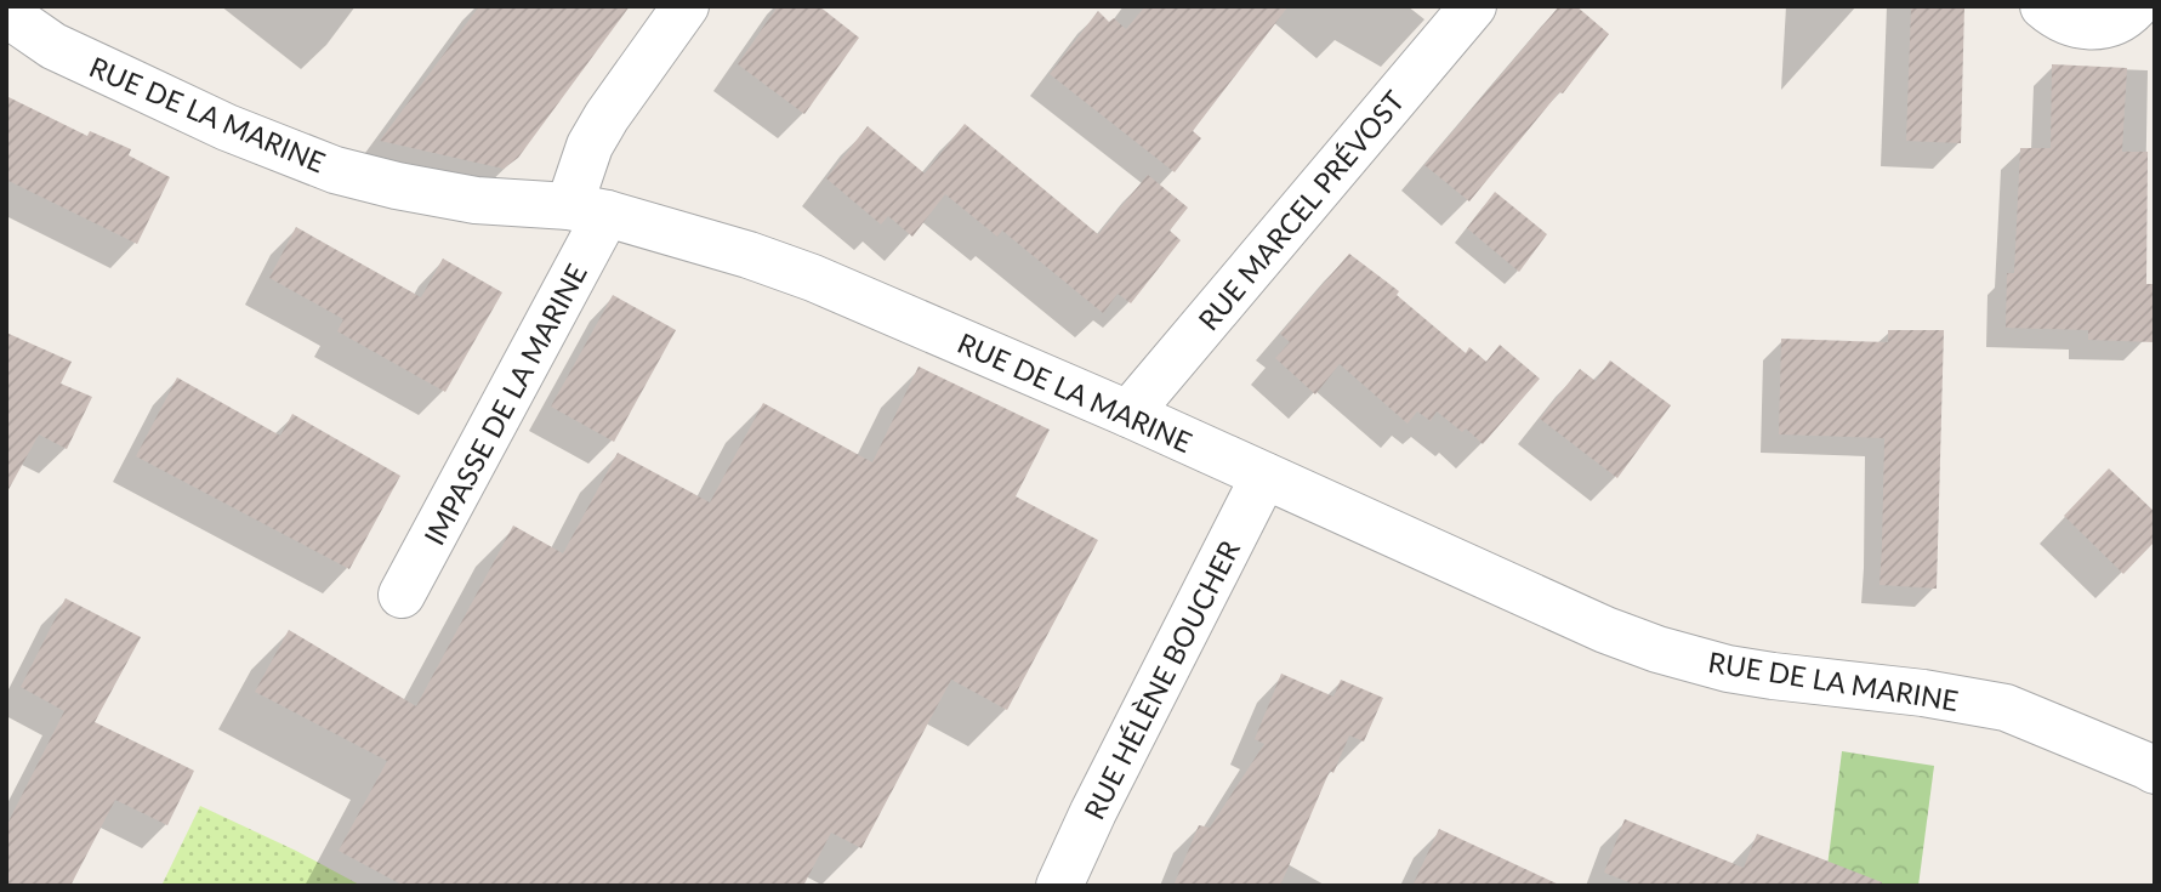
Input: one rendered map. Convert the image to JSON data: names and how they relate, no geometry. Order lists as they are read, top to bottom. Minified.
{"streets":{"street":["RUE DE LA MARINE","RUE MARCEL PRÉVOST","IMPASSE DE LA MARINE","RUE HÉLÈNE BOUCHER"]},"crossings":[["RUE DE LA MARINE","RUE MARCEL PRÉVOST"],["RUE DE LA MARINE","IMPASSE DE LA MARINE"],["RUE DE LA MARINE","RUE HÉLÈNE BOUCHER"]]}
